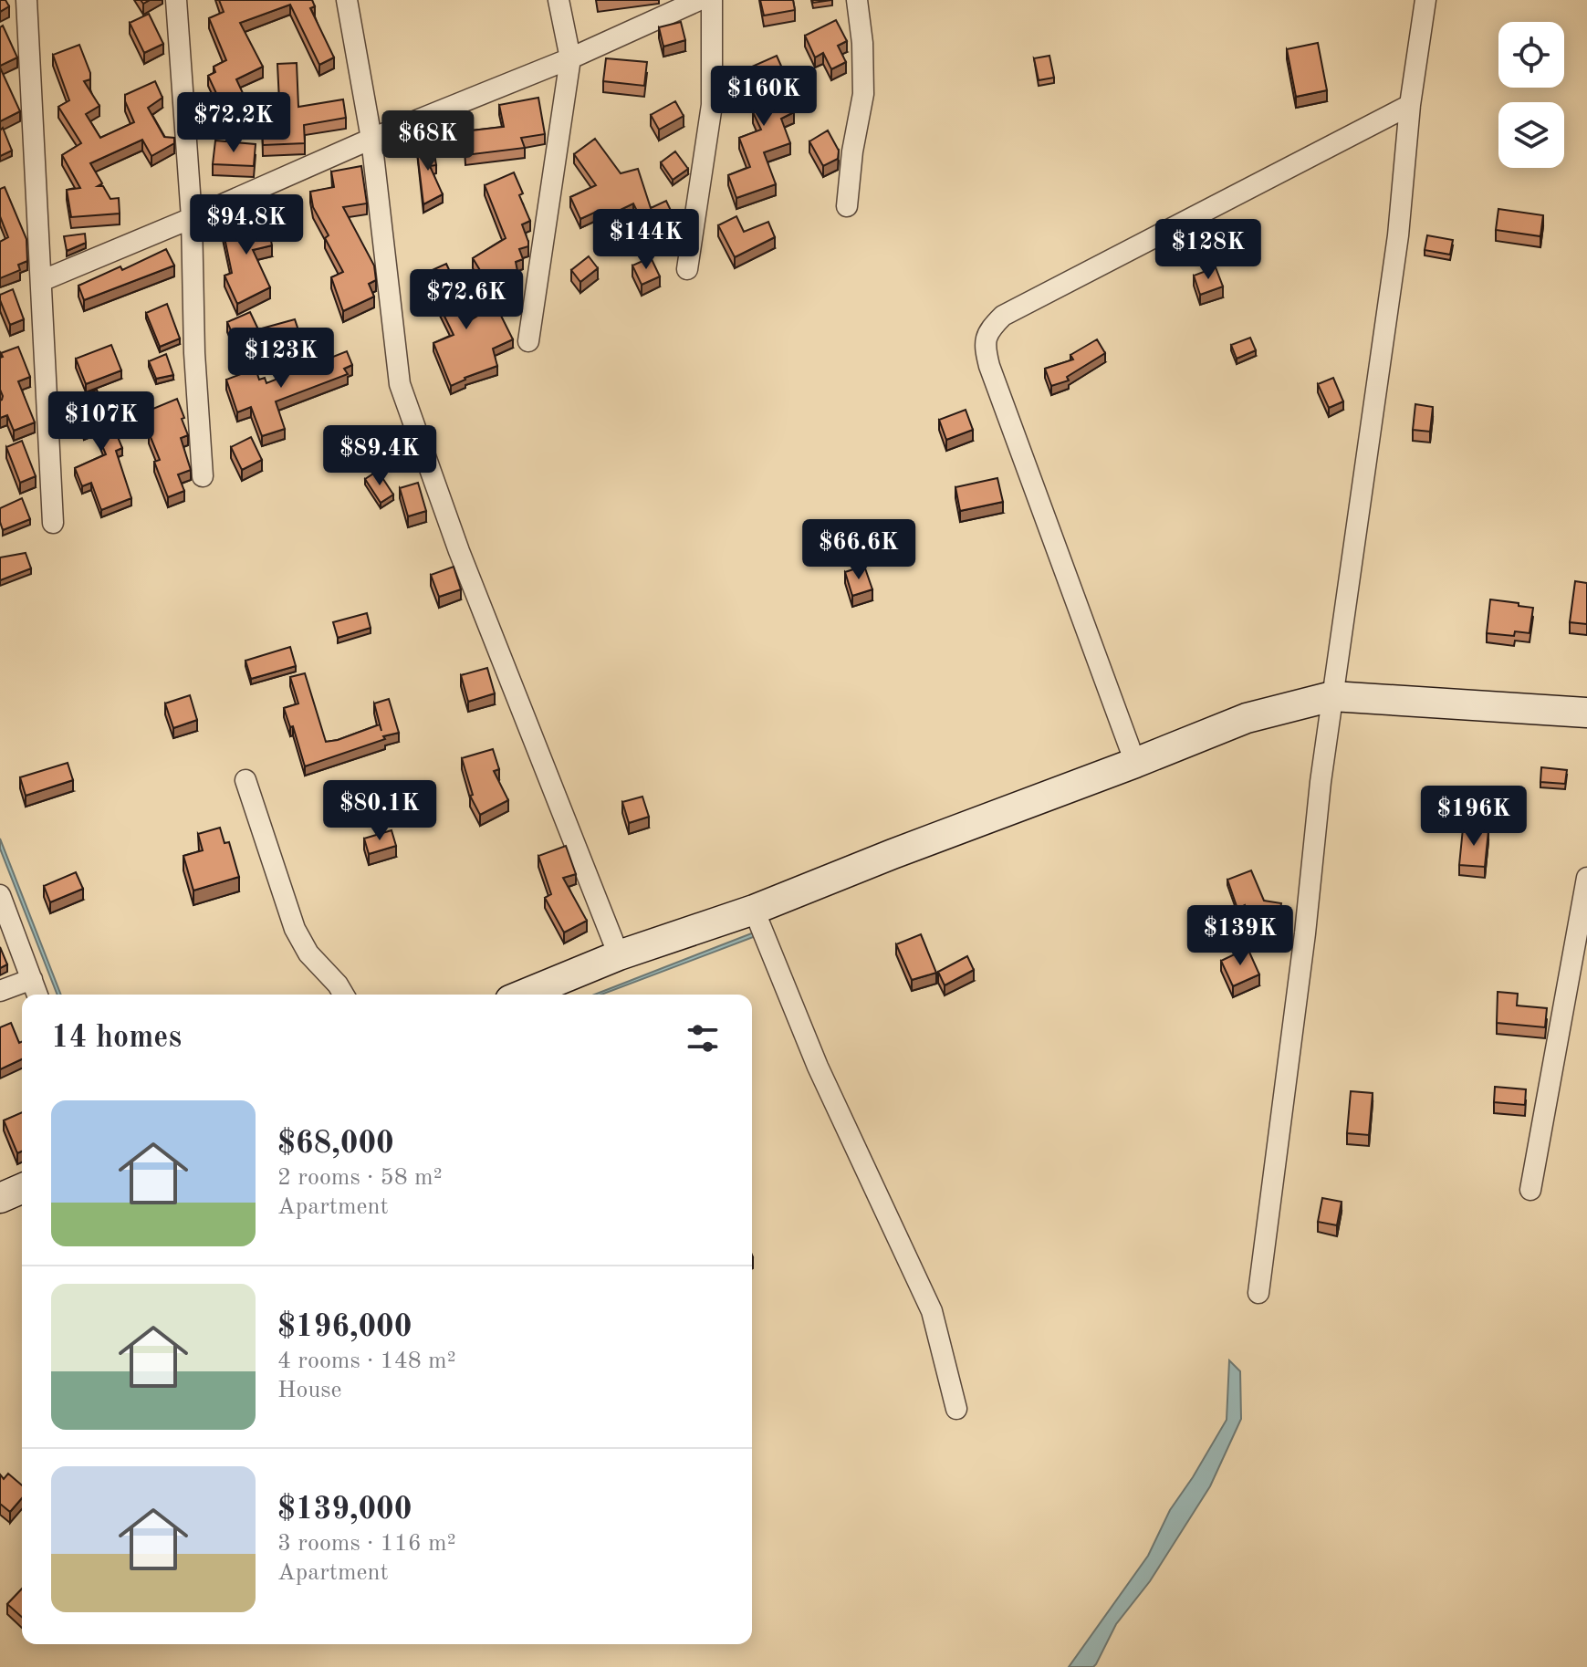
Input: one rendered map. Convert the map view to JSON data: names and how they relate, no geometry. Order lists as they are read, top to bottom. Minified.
{"page":{"price":["$160K","$72.2K","$68K","$94.8K","$144K","$128K","$72.6K","$123K","$107K","$89.4K","$66.6K","$80.1K","$196K","$139K"],"heading":"14 homes","list":[{"name":"$68,000","note":"2 rooms · 58 m² · Apartment"},{"name":"$196,000","note":"4 rooms · 148 m² · House"},{"name":"$139,000","note":"3 rooms · 116 m² · Apartment"}]}}
